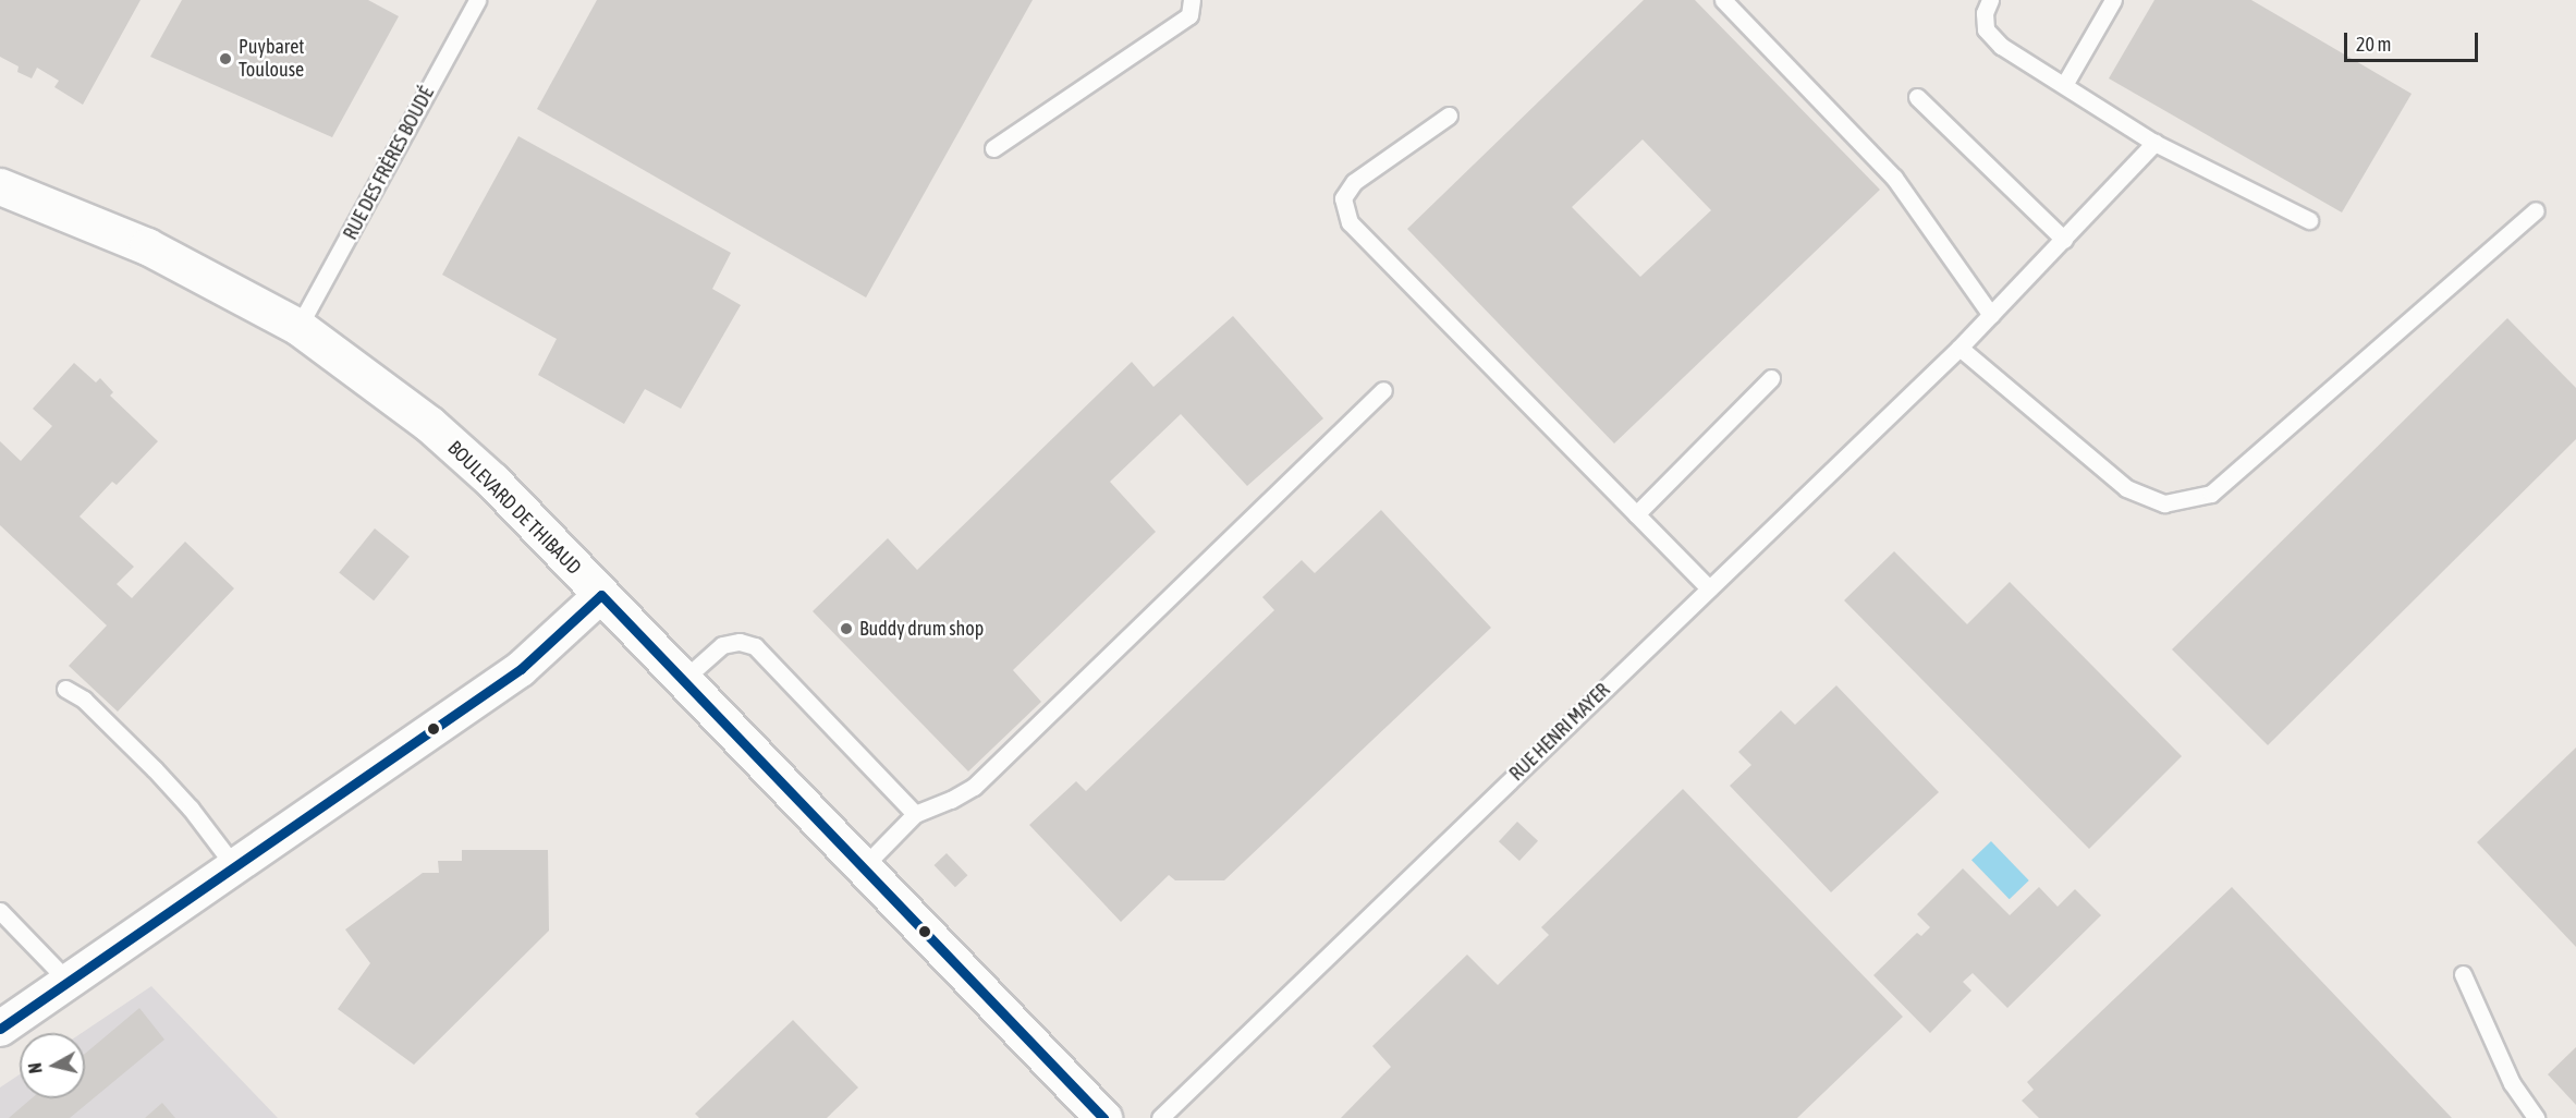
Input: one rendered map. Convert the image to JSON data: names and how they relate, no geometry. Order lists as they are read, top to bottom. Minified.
{"streets":{"street":["BOULEVARD DE THIBAUD"],"lane":["RUE DES FRÈRES BOUDÉ","RUE HENRI MAYER"]},"crossings":[["RUE DES FRÈRES BOUDÉ","BOULEVARD DE THIBAUD"]],"places":["Puybaret Toulouse","Buddy drum shop"],"scale_bar":"20 m","north":"left"}
